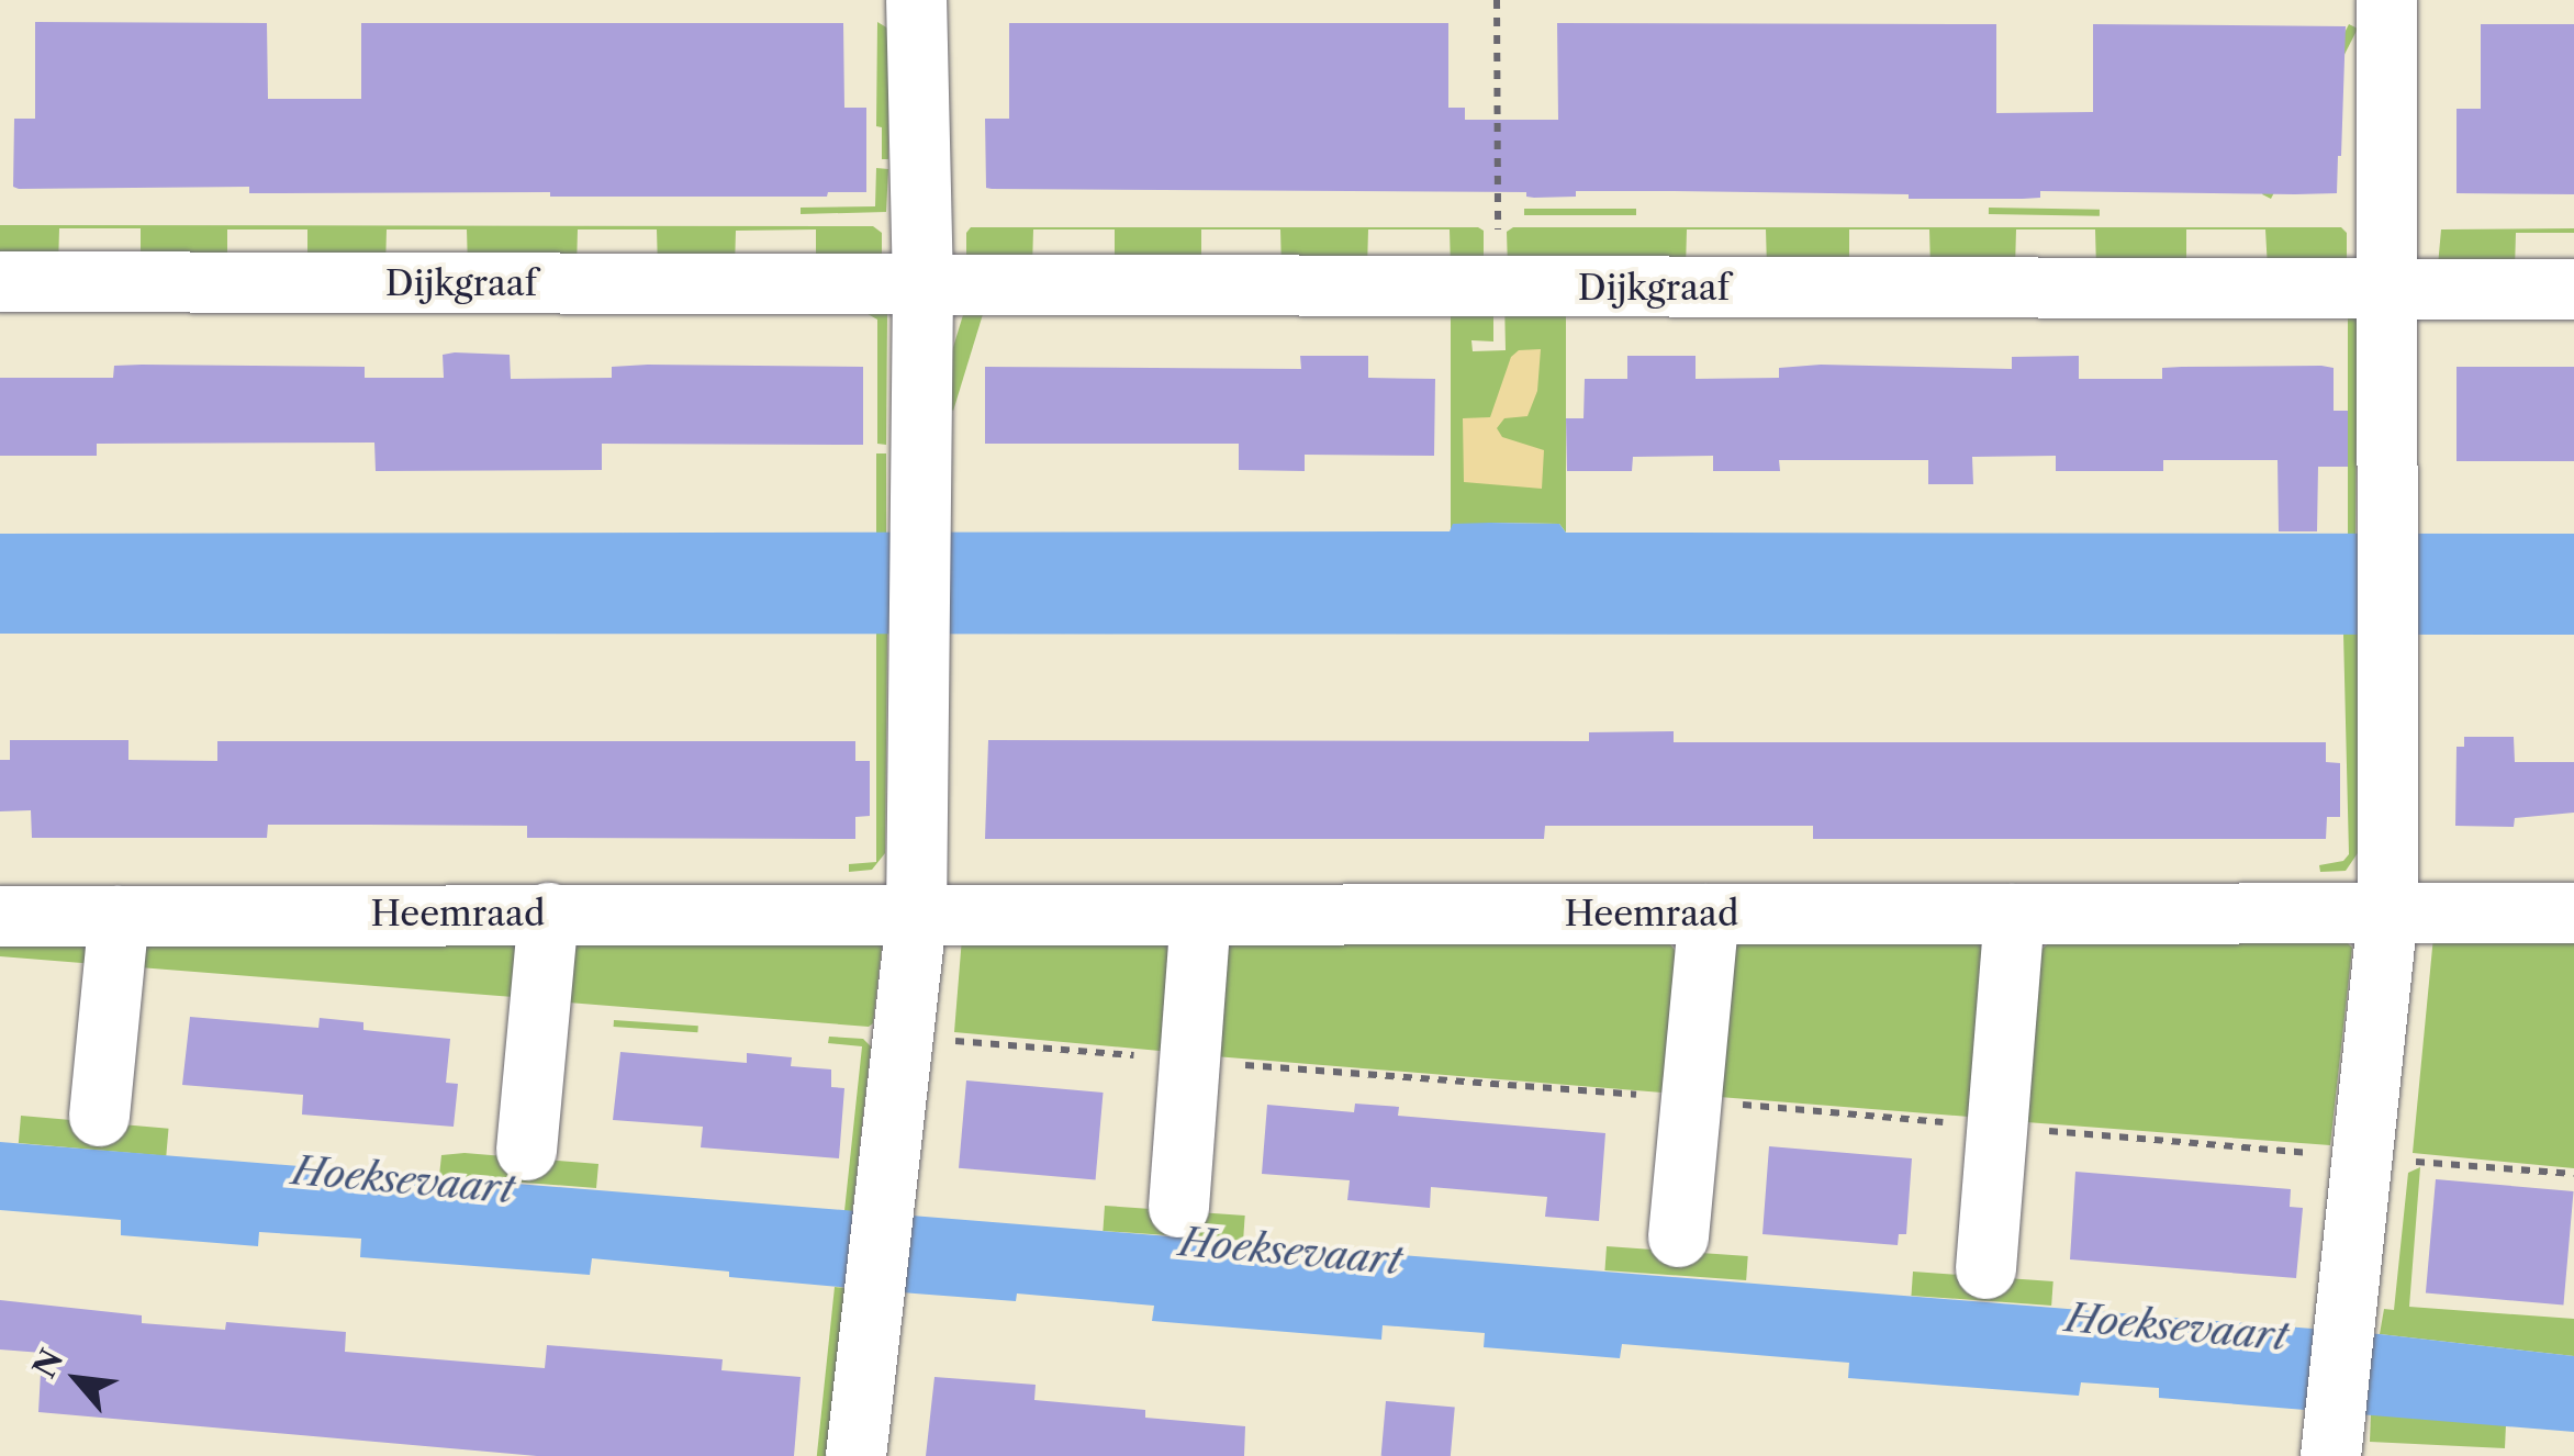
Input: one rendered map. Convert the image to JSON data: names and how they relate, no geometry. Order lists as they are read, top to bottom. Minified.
{"streets":{"street":["Dijkgraaf","Heemraad"]},"water":["Hoeksevaart"],"north":"top left"}
